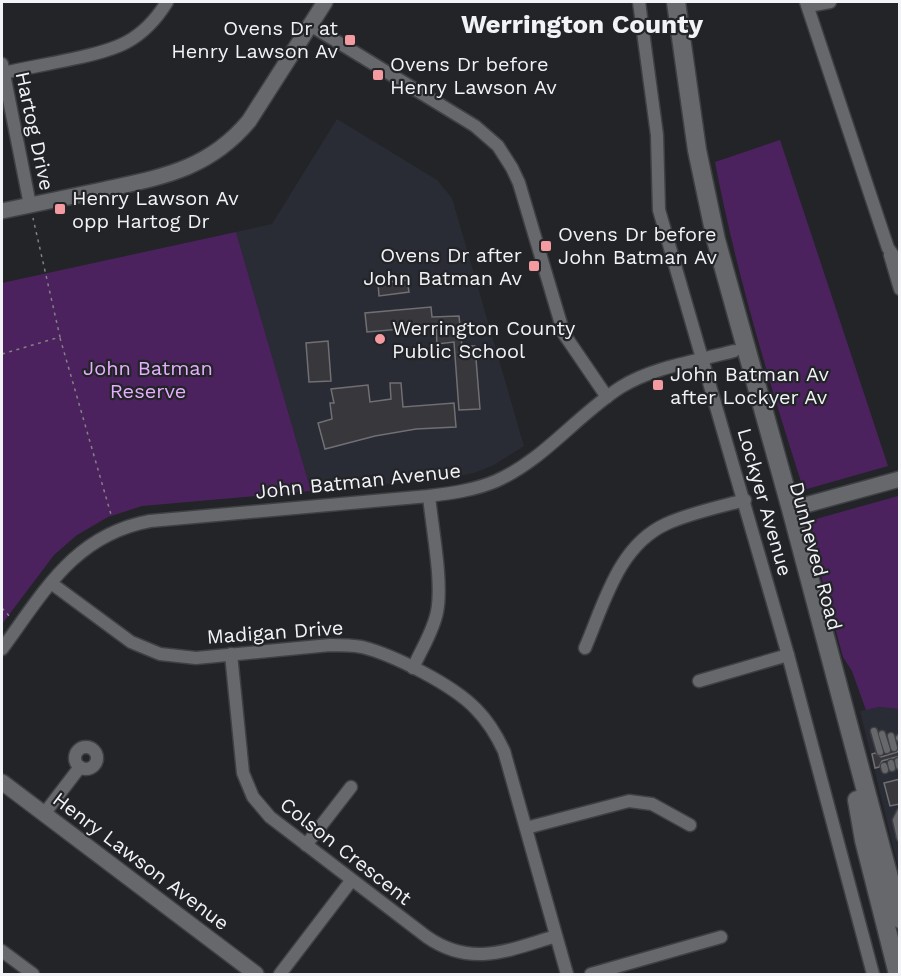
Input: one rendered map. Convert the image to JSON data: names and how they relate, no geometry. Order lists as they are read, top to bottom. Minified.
{"streets":{"main road":["Dunheved Road"],"street":["Hartog Drive","John Batman Avenue","Lockyer Avenue","Madigan Drive","Colson Crescent","Henry Lawson Avenue"]},"crossings":[["John Batman Avenue","Lockyer Avenue"],["John Batman Avenue","Dunheved Road"],["John Batman Avenue","Madigan Drive"],["Madigan Drive","Colson Crescent"]],"districts":["Werrington County"],"parks":["John Batman Reserve"],"places":{"transit":["Ovens Dr at Henry Lawson Av","Ovens Dr before Henry Lawson Av","Henry Lawson Av opp Hartog Dr","Ovens Dr before John Batman Av","Ovens Dr after John Batman Av","John Batman Av after Lockyer Av"],"other":["Werrington County Public School"]}}
